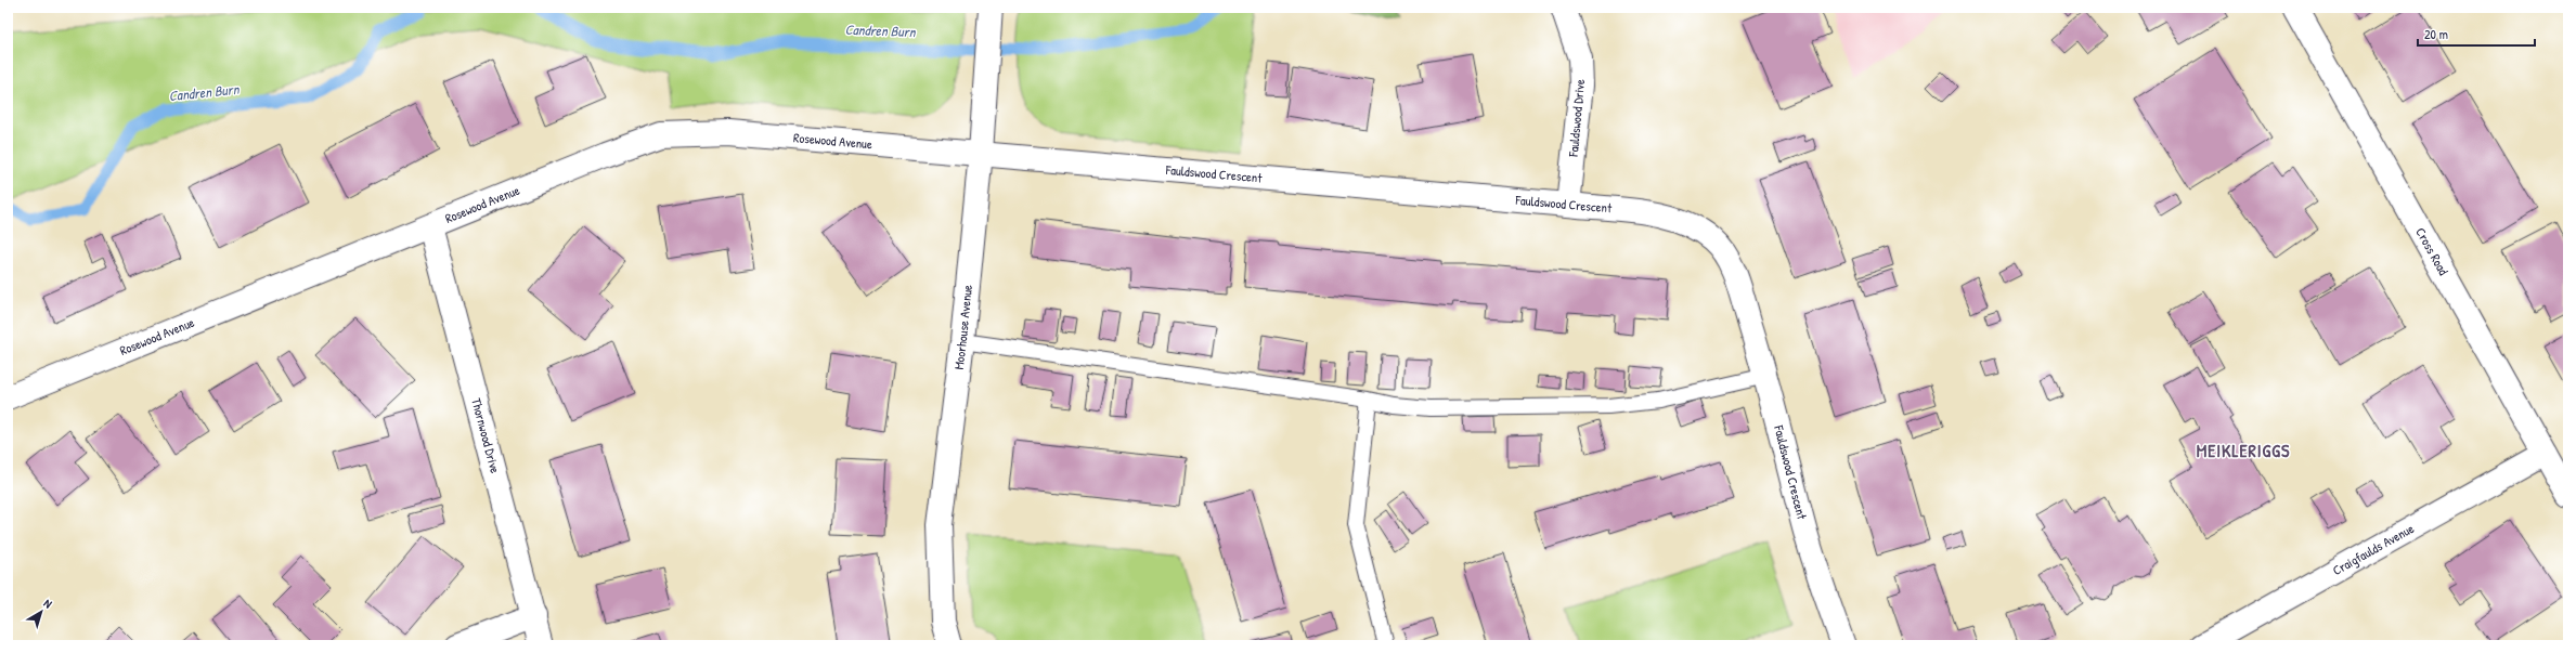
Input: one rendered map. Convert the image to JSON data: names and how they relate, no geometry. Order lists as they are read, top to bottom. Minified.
{"streets":{"street":["Fauldswood Drive","Rosewood Avenue","Fauldswood Crescent","Cross Road","Moorhouse Avenue","Thornwood Drive","Craigfaulds Avenue"]},"crossings":[["Fauldswood Drive","Fauldswood Crescent"],["Rosewood Avenue","Fauldswood Crescent"],["Rosewood Avenue","Moorhouse Avenue"],["Rosewood Avenue","Thornwood Drive"],["Fauldswood Crescent","Moorhouse Avenue"],["Cross Road","Craigfaulds Avenue"]],"districts":["MEIKLERIGGS"],"water":["Candren Burn"],"scale_bar":"20 m","north":"top right"}
